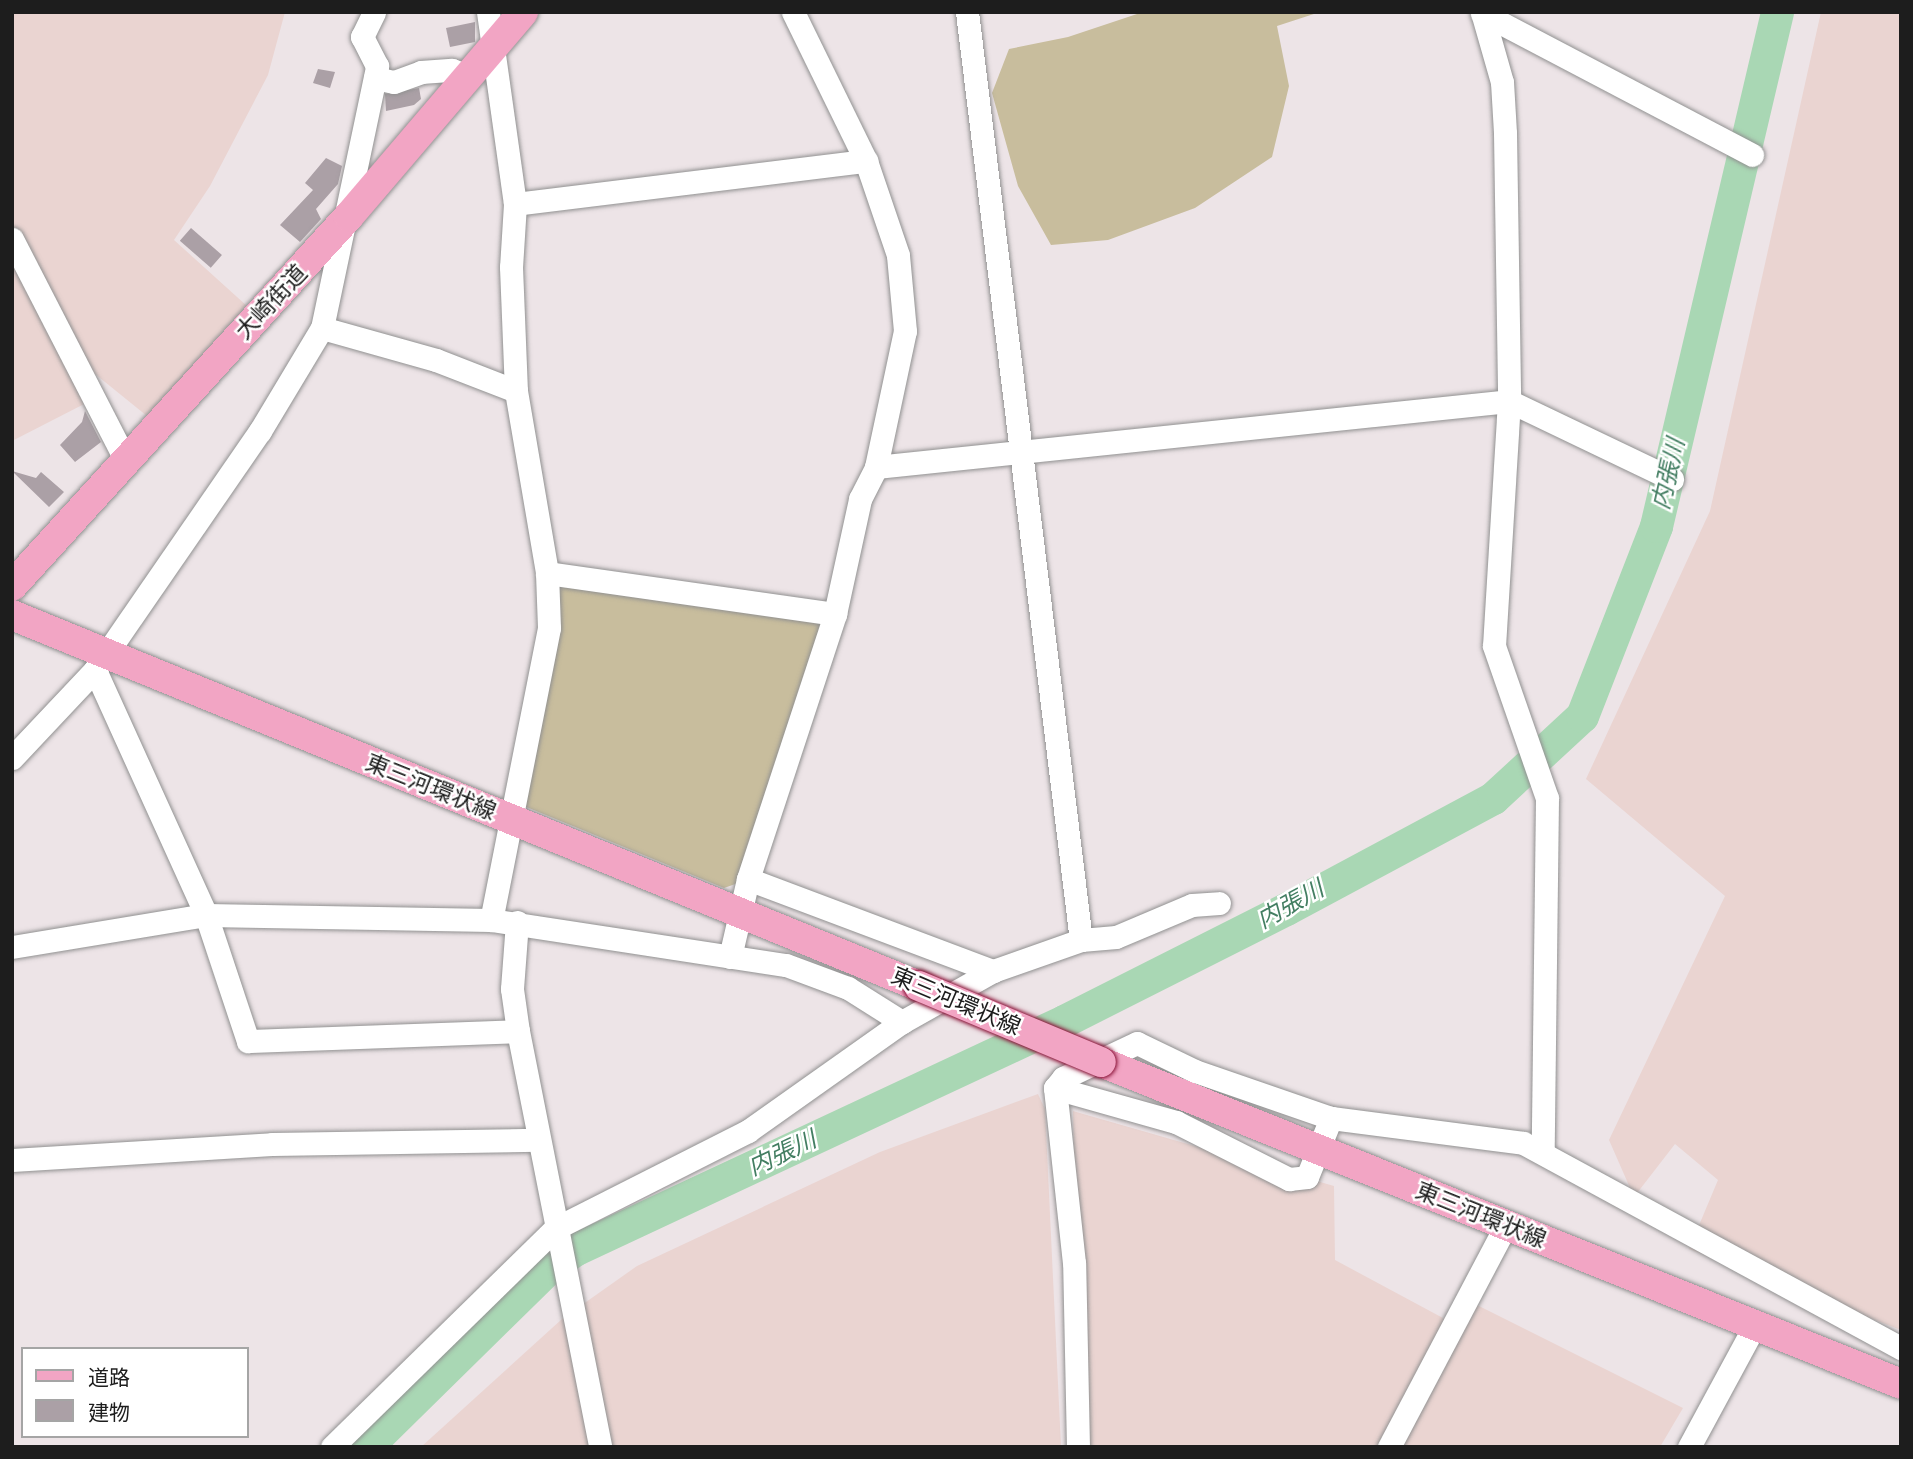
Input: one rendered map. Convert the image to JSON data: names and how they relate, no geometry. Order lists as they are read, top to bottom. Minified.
{"streets":{"main road":["大崎街道","東三河環状線"]},"water":["内張川"],"legend":["道路","建物"]}
